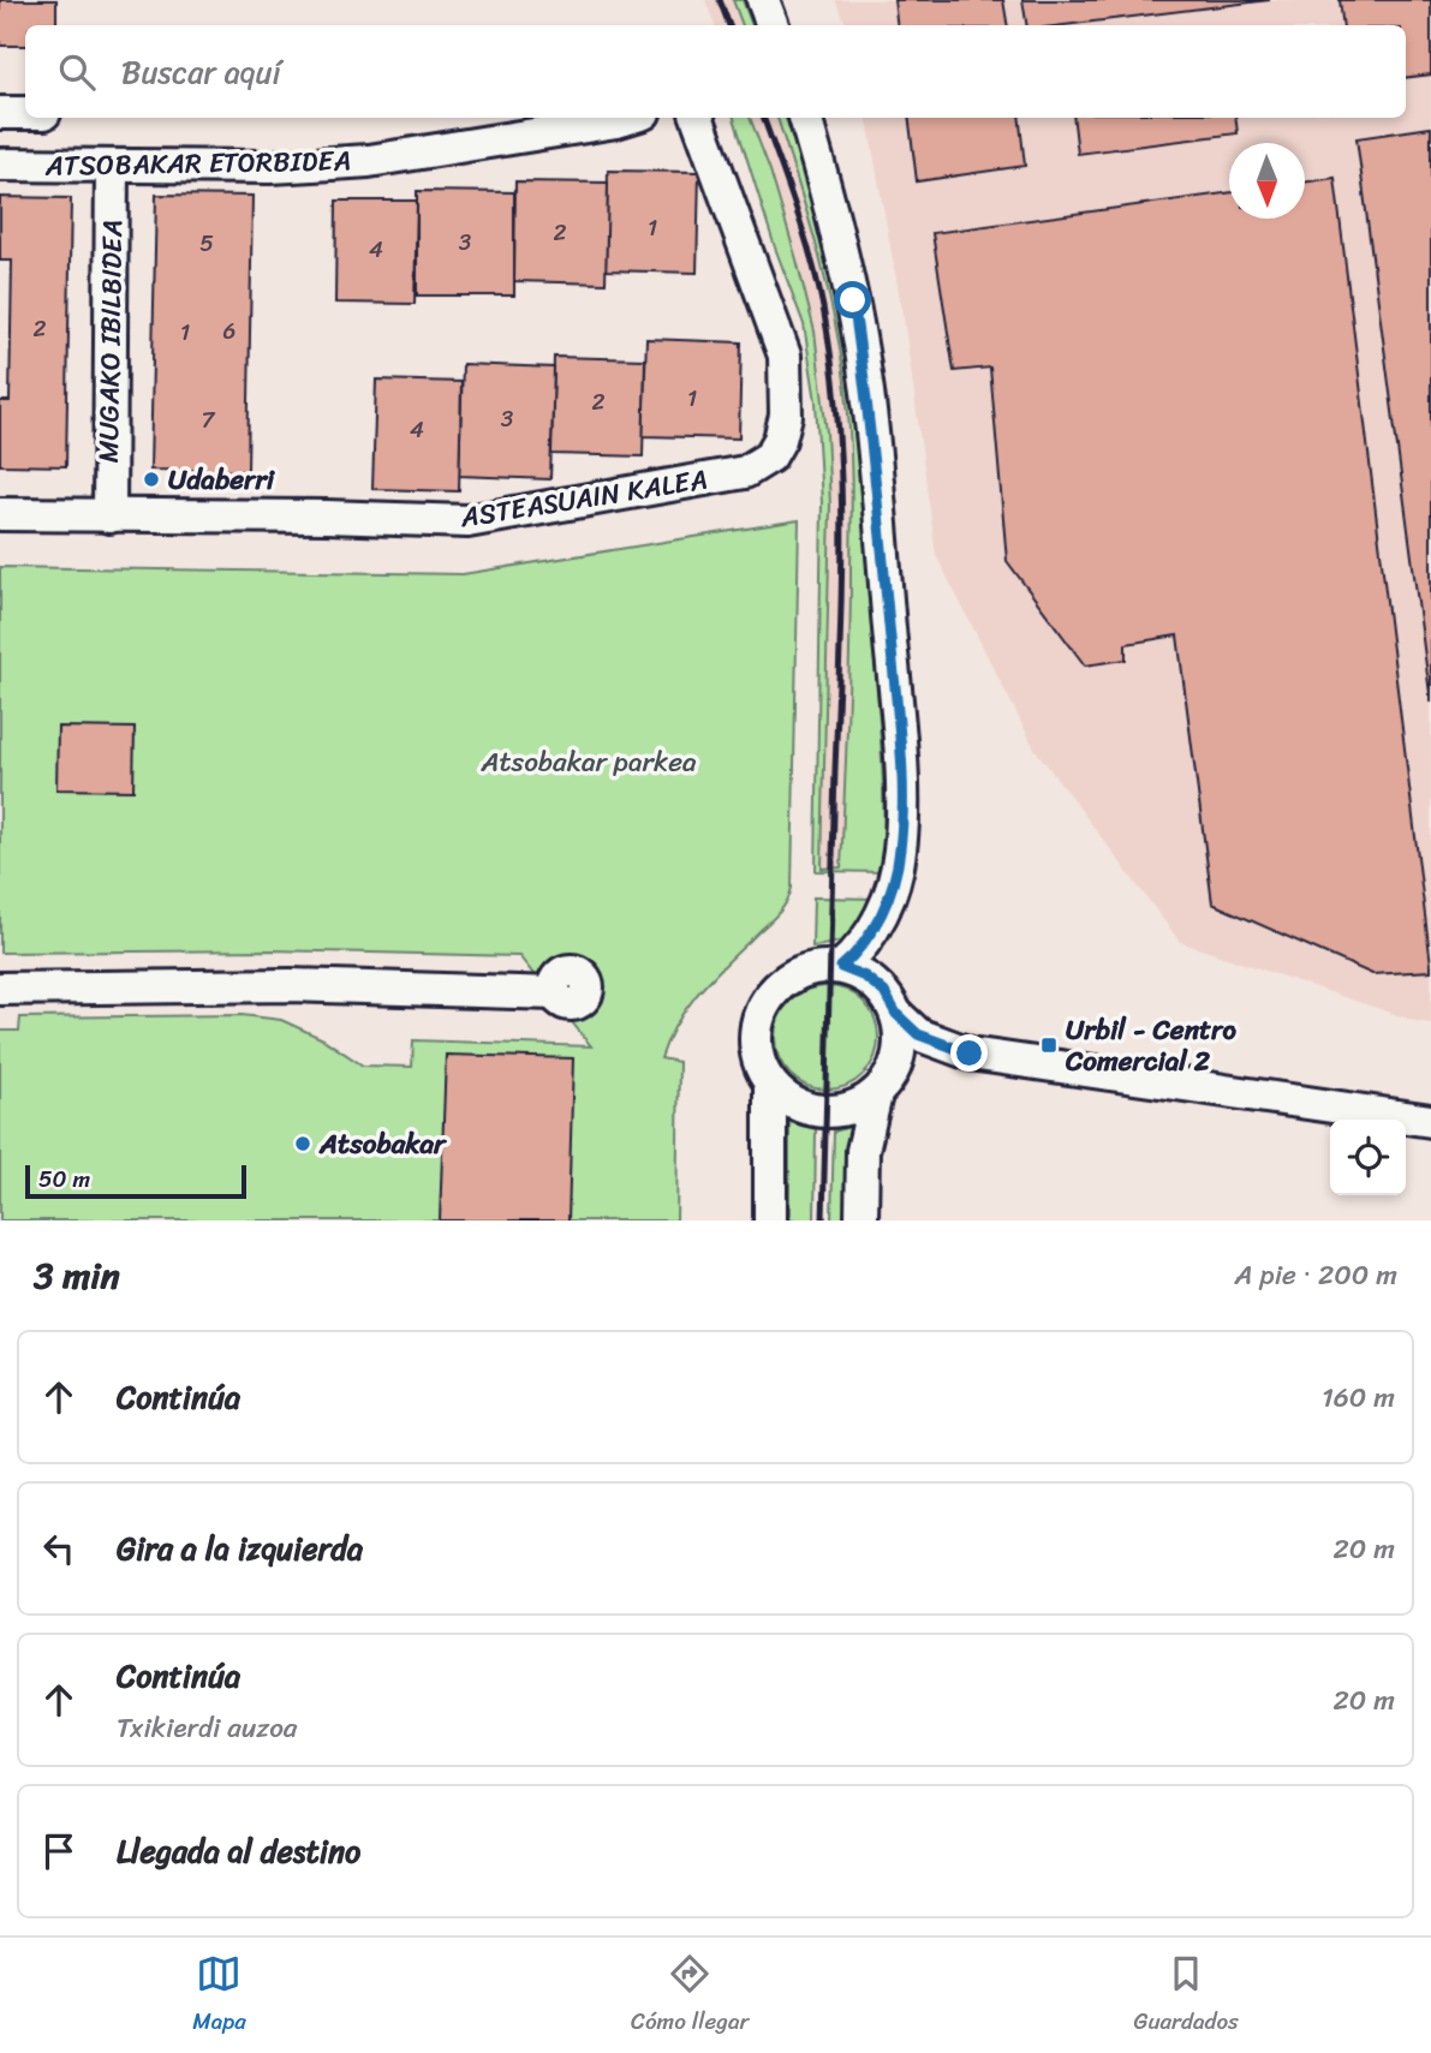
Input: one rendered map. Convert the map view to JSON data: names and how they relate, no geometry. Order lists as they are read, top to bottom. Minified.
{"streets":{"street":["ATSOBAKAR ETORBIDEA","MUGAKO IBILBIDEA","ASTEASUAIN KALEA"]},"crossings":[["ATSOBAKAR ETORBIDEA","MUGAKO IBILBIDEA"],["MUGAKO IBILBIDEA","ASTEASUAIN KALEA"]],"parks":["Atsobakar parkea"],"places":{"other":["Udaberri","Atsobakar"],"transit":["Urbil - Centro Comercial 2"]},"house_numbers":["1","2","3","5","4","2","6","1","1","2","3","7","4"],"scale_bar":"50 m","north":"bottom","page":{"search":"Buscar aquí","scale":"50 m","heading":["3 min","A pie · 200 m"],"list":[["Continúa","160 m"],["Gira a la izquierda","20 m"],["Continúa","Txikierdi auzoa","20 m"],"Llegada al destino"],"nav":["Mapa","Cómo llegar","Guardados"]}}
